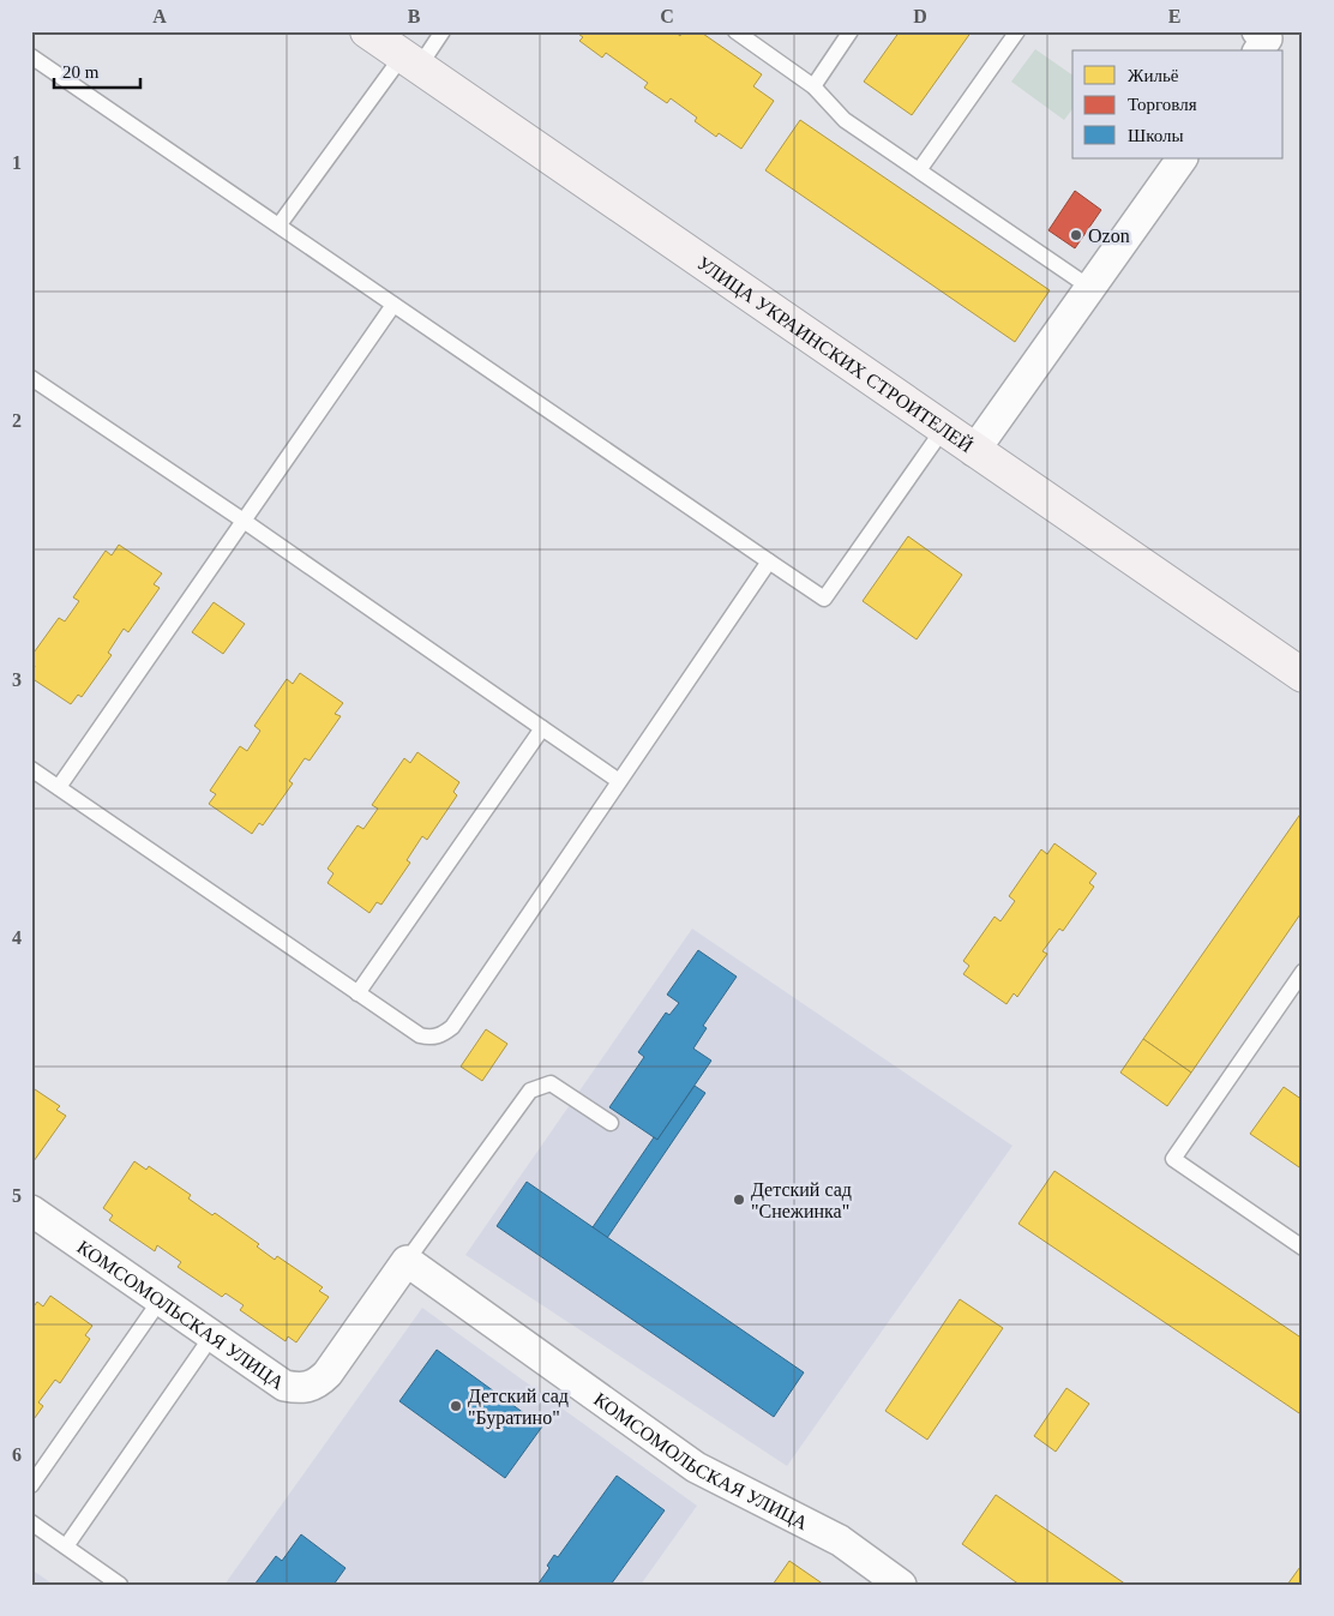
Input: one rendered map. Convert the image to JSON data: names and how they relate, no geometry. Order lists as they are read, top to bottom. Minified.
{"streets":{"street":["УЛИЦА УКРАИНСКИХ СТРОИТЕЛЕЙ","КОМСОМОЛЬСКАЯ УЛИЦА"]},"places":["Ozon","Детский сад \"Снежинка\"","Детский сад \"Буратино\""],"legend":["Жильё","Торговля","Школы"],"scale_bar":"20 m","grid":{"columns":["A","B","C","D","E"],"rows":["1","2","3","4","5","6"]}}
